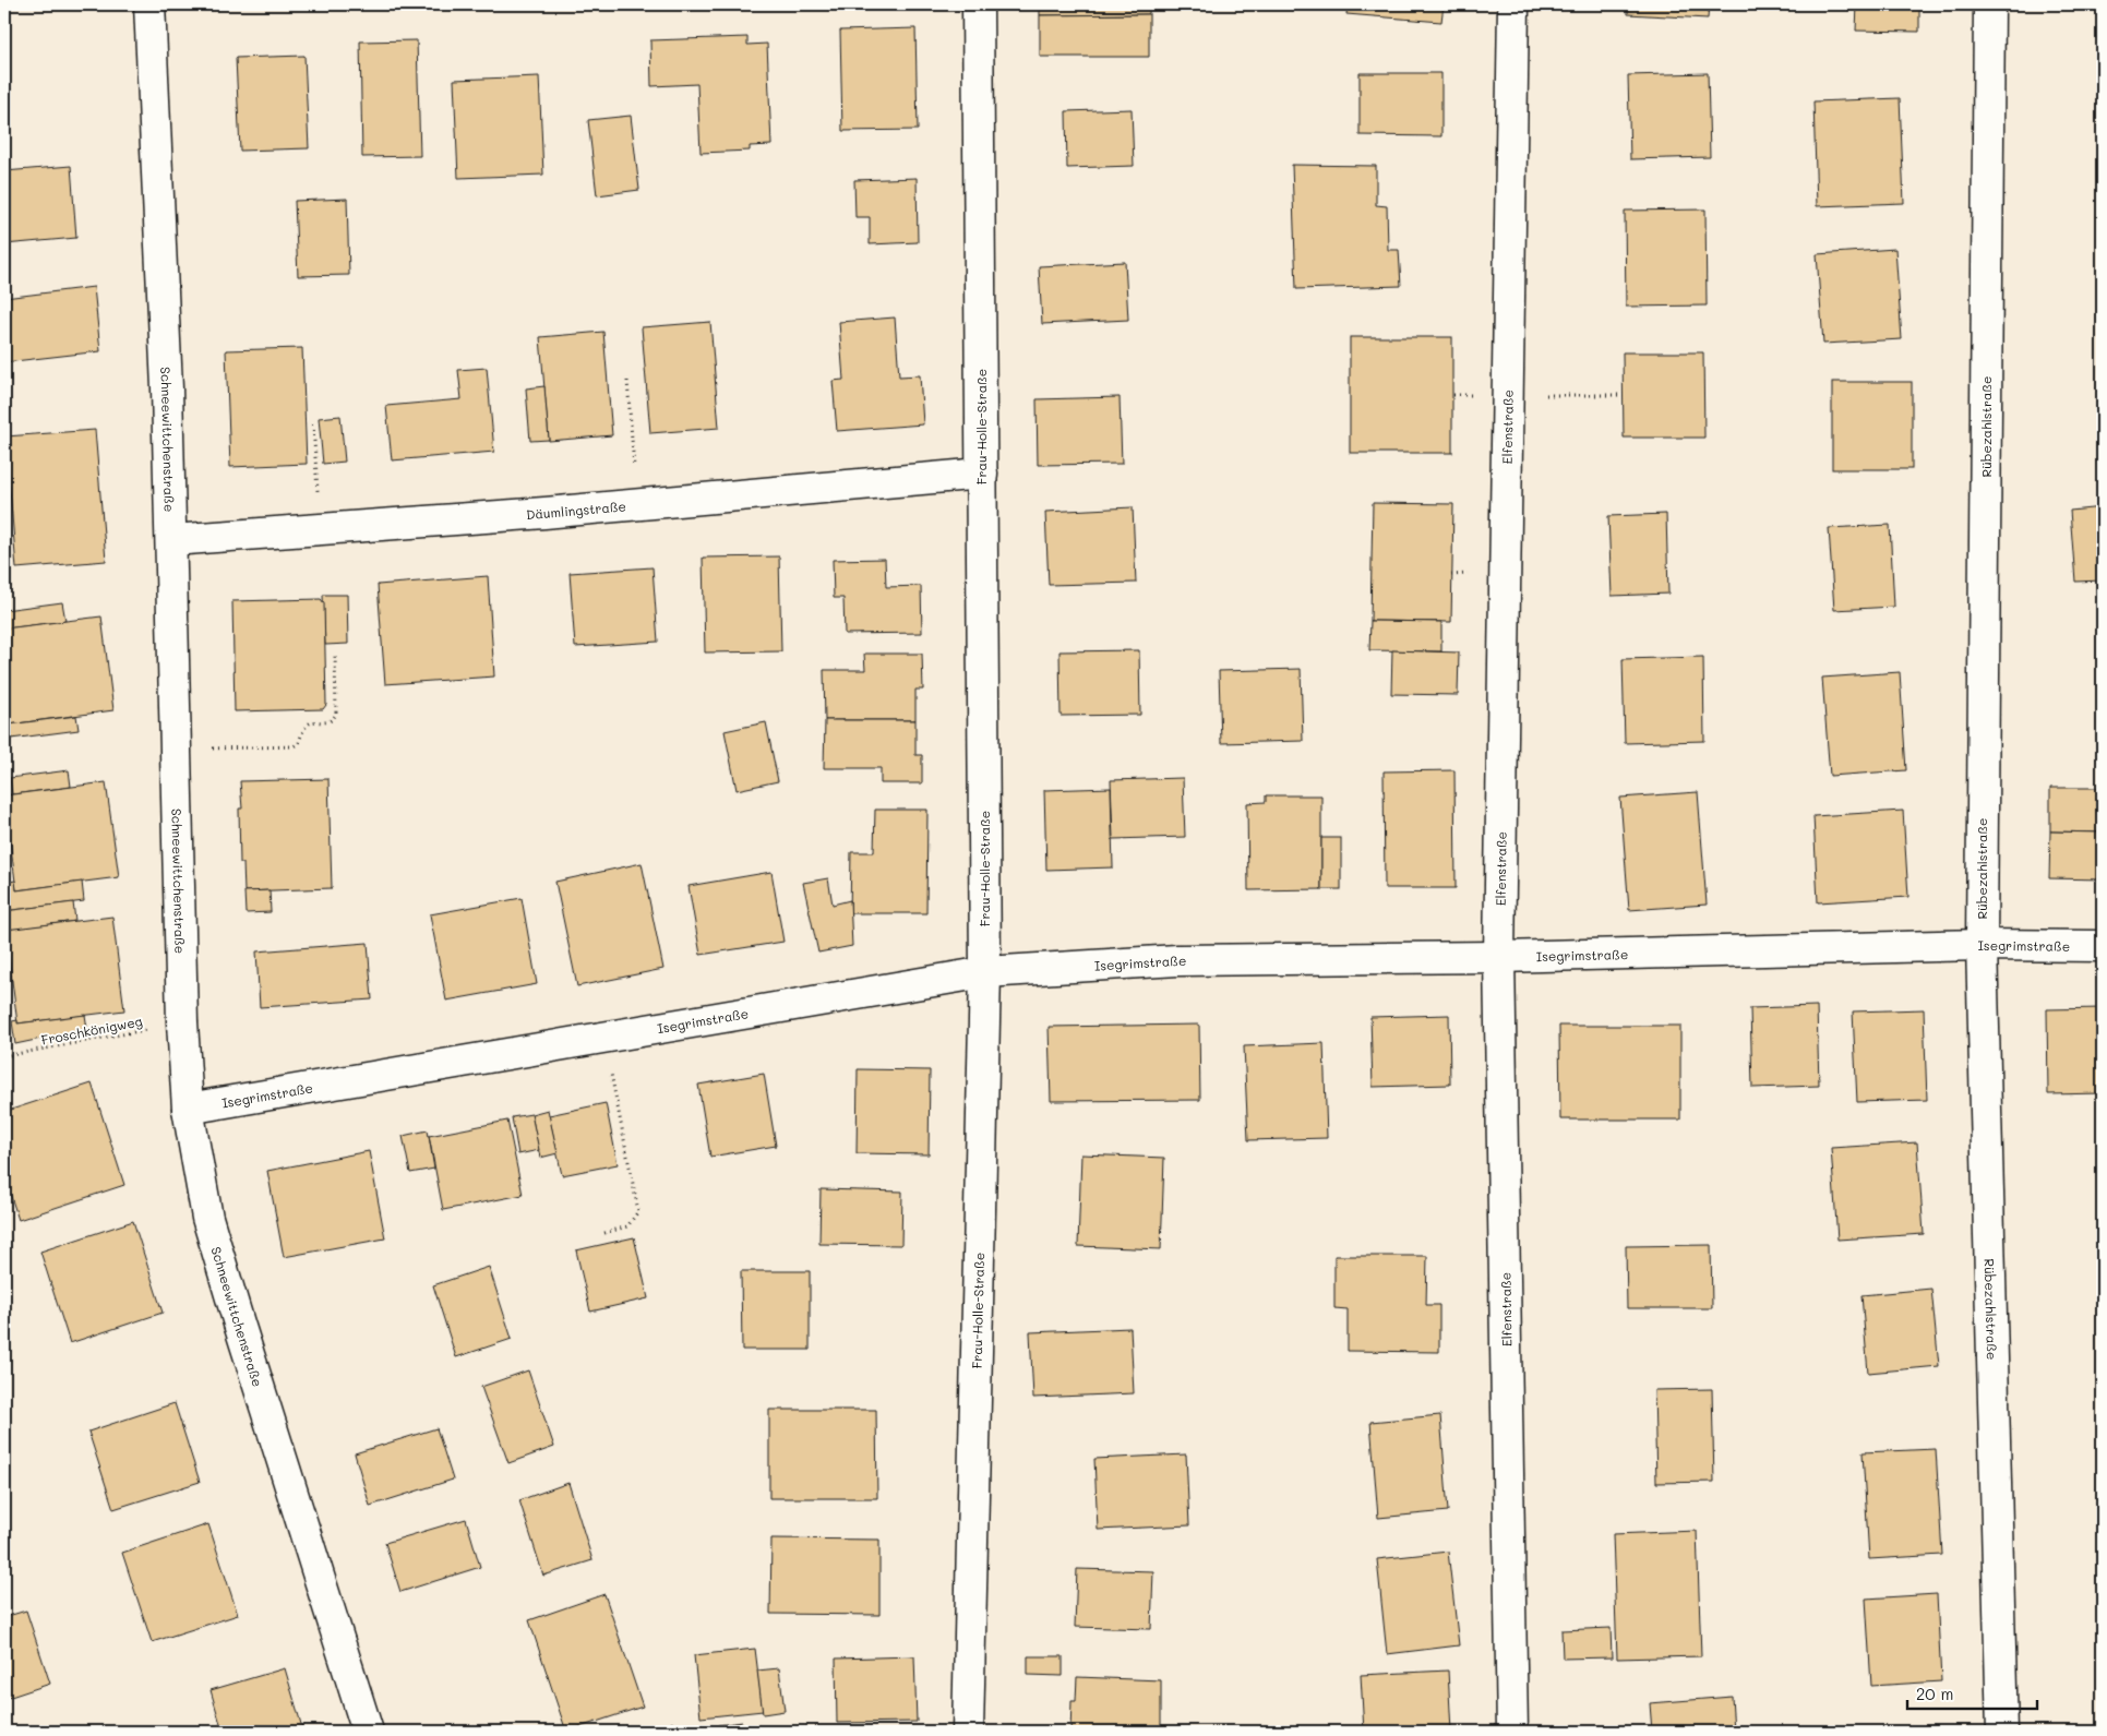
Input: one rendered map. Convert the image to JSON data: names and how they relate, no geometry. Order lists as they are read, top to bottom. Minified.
{"streets":{"street":["Frau-Holle-Straße","Elfenstraße","Rübezahlstraße","Schneewittchenstraße","Däumlingstraße","Isegrimstraße"],"path":["Froschkönigweg"]},"crossings":[["Frau-Holle-Straße","Däumlingstraße"],["Frau-Holle-Straße","Isegrimstraße"],["Elfenstraße","Isegrimstraße"],["Rübezahlstraße","Isegrimstraße"],["Schneewittchenstraße","Däumlingstraße"],["Schneewittchenstraße","Isegrimstraße"],["Schneewittchenstraße","Froschkönigweg"]],"scale_bar":"20 m"}
